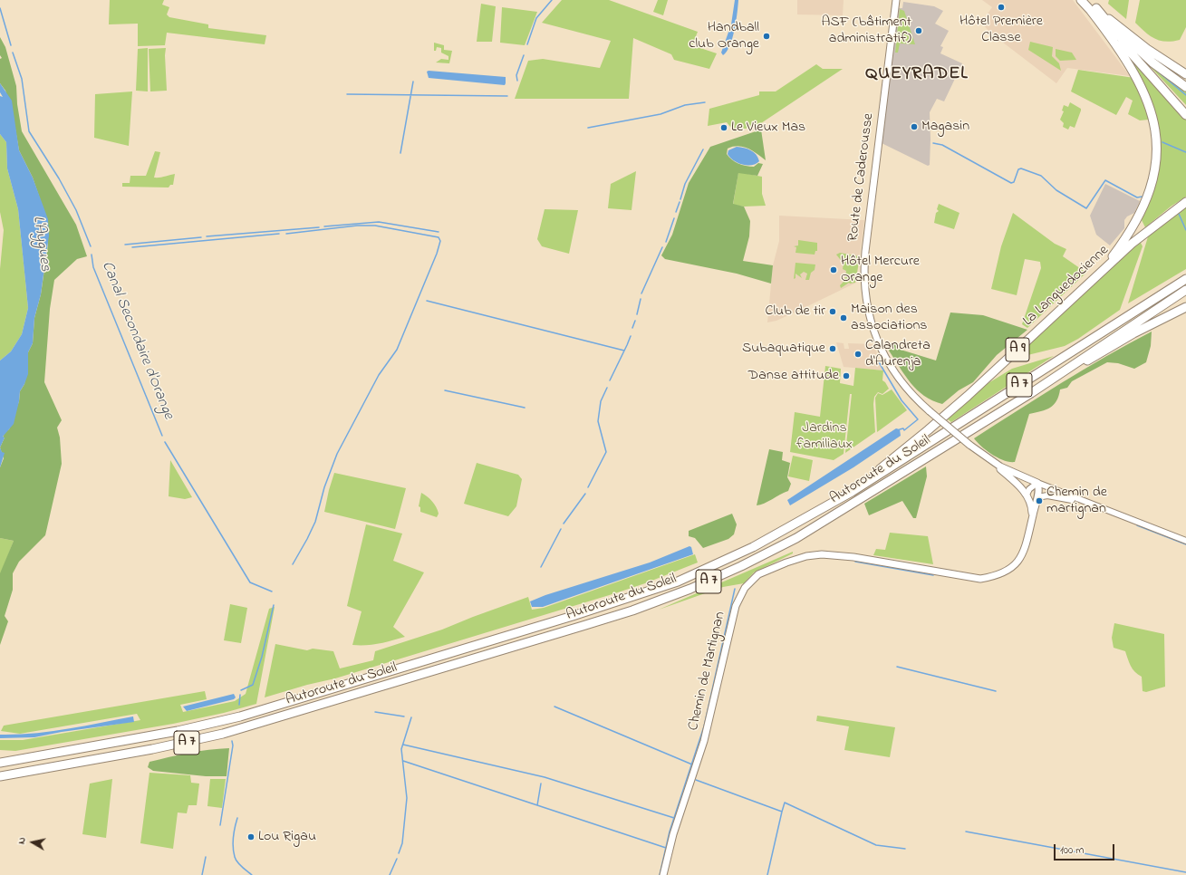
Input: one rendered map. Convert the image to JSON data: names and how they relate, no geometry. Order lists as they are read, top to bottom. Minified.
{"streets":{"highway":["La Languedocienne","A 9","A 7","Autoroute du Soleil"],"main road":["Route de Caderousse","Chemin de Martignan"]},"crossings":[["Route de Caderousse","Chemin de Martignan"],["La Languedocienne","Autoroute du Soleil"]],"districts":["QUEYRADEL"],"water":["L'Aygues","Canal Secondaire d'Orange"],"parks":["Jardins familiaux"],"places":["Hôtel Première Classe","ASF (bâtiment administratif)","Handball club Orange","Magasin","Le Vieux Mas","Hôtel Mercure Orange","Club de tir","Maison des associations","Subaquatique","Calandreta d'Aurenja","Danse attitude","Chemin de martignan","Lou Rigau"],"scale_bar":"100 m","north":"left"}
